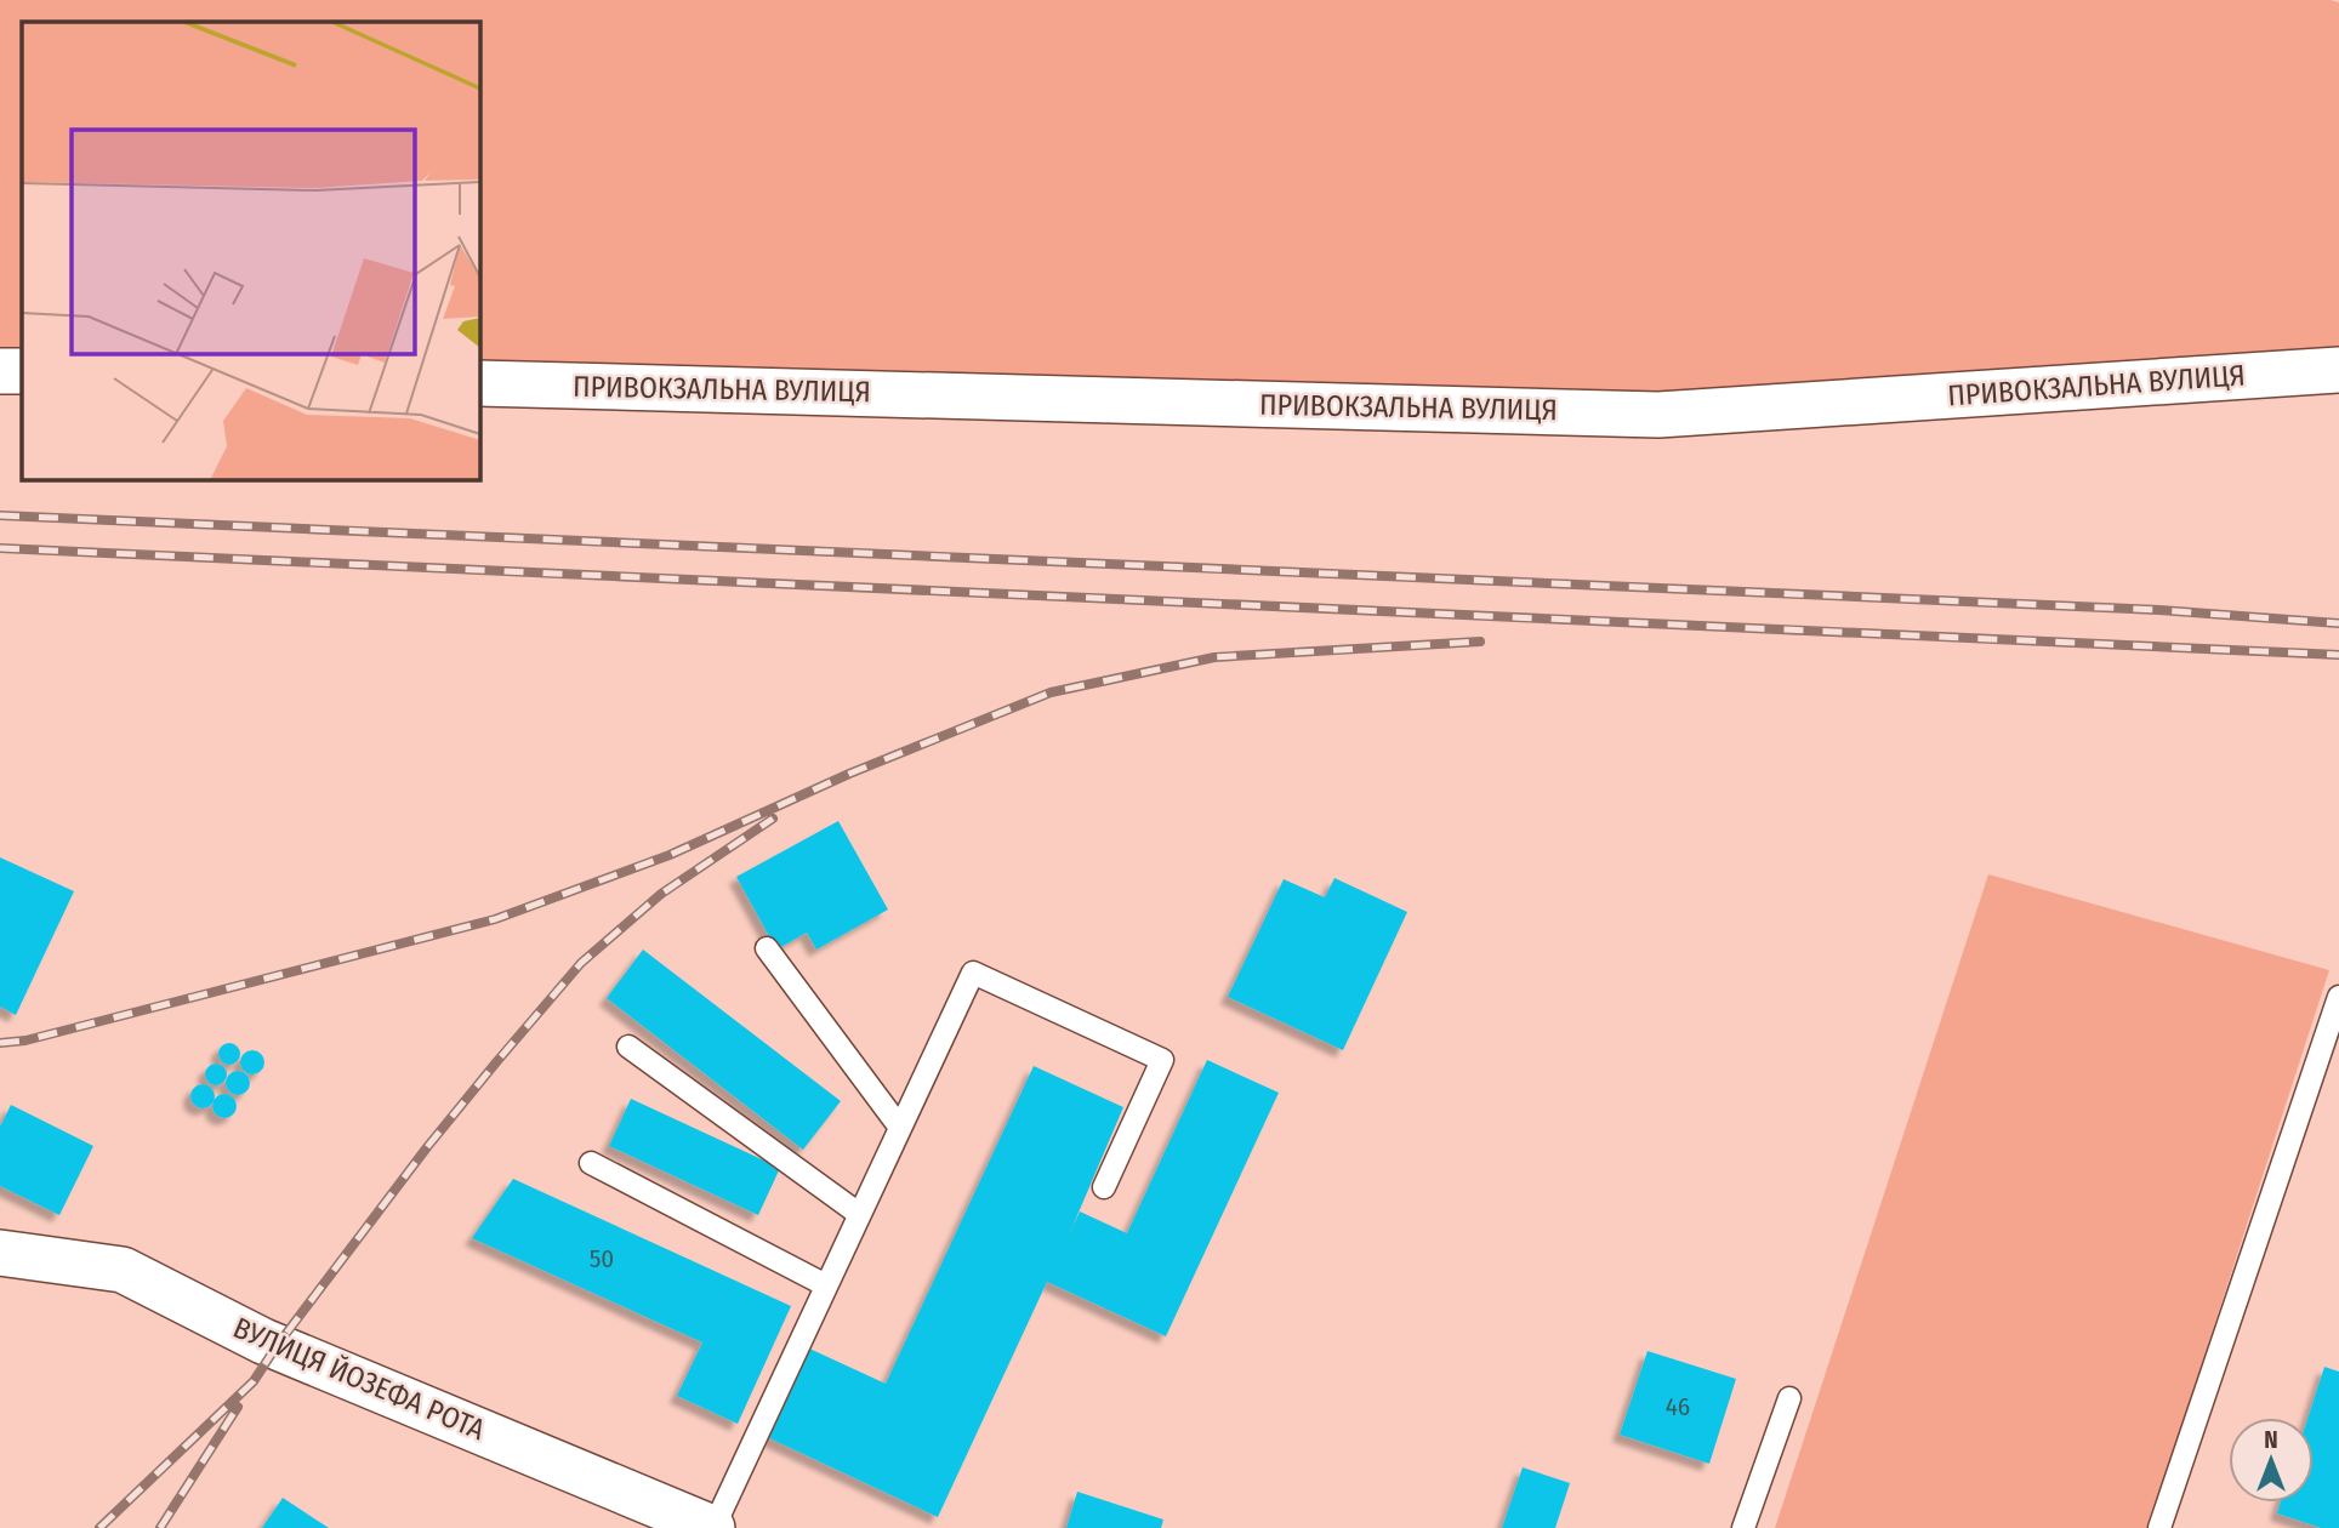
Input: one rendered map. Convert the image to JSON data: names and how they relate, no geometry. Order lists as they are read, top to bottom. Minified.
{"streets":{"street":["ПРИВОКЗАЛЬНА ВУЛИЦЯ","ВУЛИЦЯ ЙОЗЕФА РОТА"]},"house_numbers":["50","46"],"north":"top"}
